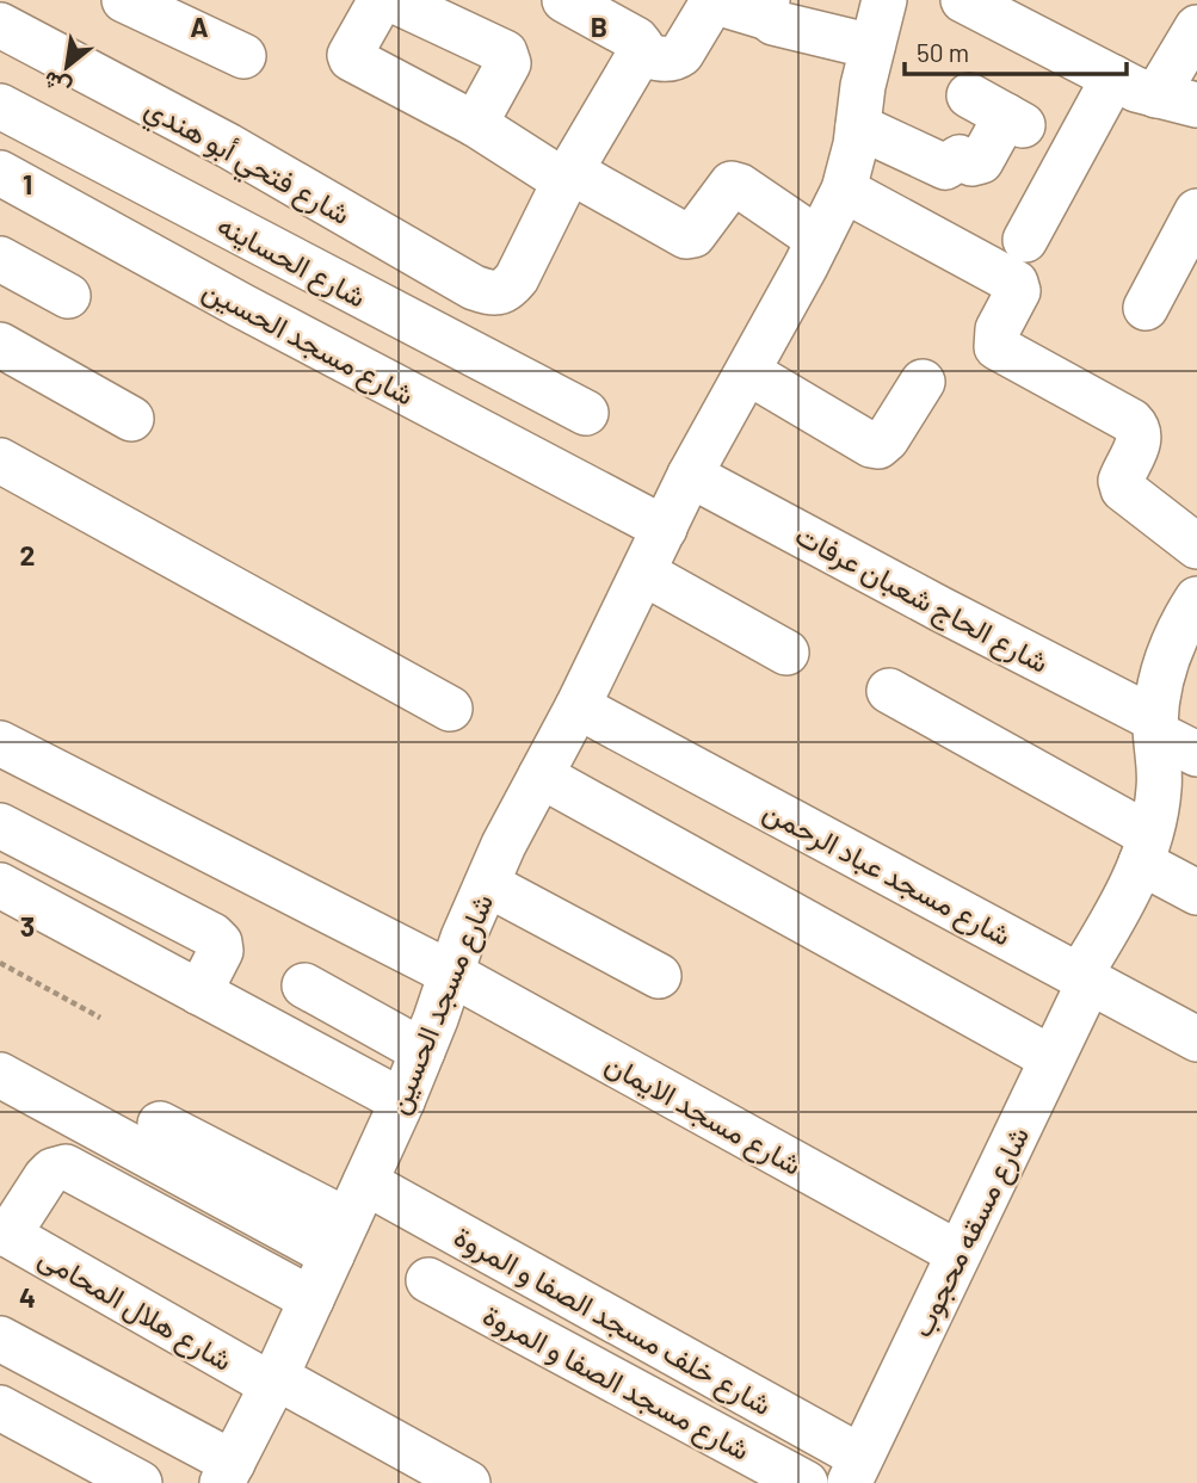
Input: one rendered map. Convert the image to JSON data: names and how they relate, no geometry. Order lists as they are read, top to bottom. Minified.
{"streets":{"street":["شارع فتحي أبو هندي","شارع الحساينه","شارع مسجد الحسين","شارع الحاج شعبان عرفات","شارع مسجد عباد الرحمن","شارع مسجد الايمان","شارع مسقه محجوب","شارع هلال المحامى","شارع خلف مسجد الصفا و المروة","شارع مسجد الصفا و المروة"]},"crossings":[["شارع مسجد الحسين","شارع الحاج شعبان عرفات"],["شارع مسجد الحسين","شارع مسجد عباد الرحمن"],["شارع مسجد الحسين","شارع مسجد الايمان"],["شارع مسجد الحسين","شارع هلال المحامى"],["شارع مسجد الحسين","شارع خلف مسجد الصفا و المروة"],["شارع مسجد عباد الرحمن","شارع مسقه محجوب"],["شارع مسجد الايمان","شارع مسقه محجوب"],["شارع مسقه محجوب","شارع خلف مسجد الصفا و المروة"]],"scale_bar":"50 m","north":"bottom left","grid":{"columns":["A","B"],"rows":["1","2","3","4"]}}
